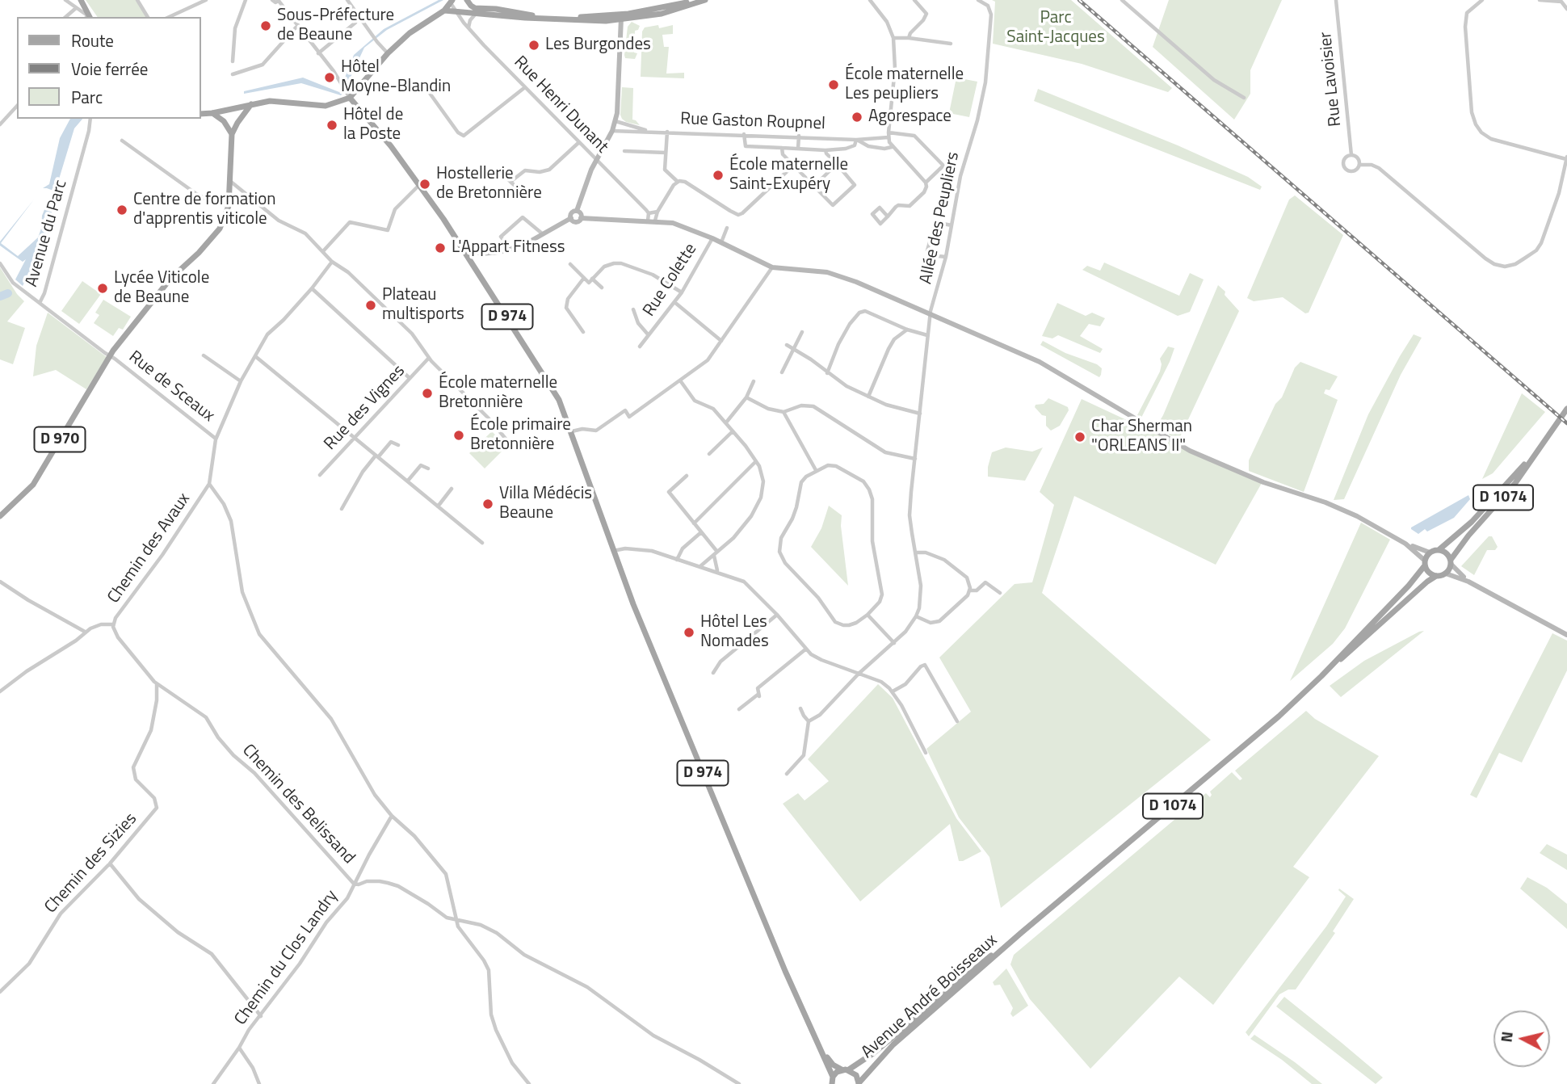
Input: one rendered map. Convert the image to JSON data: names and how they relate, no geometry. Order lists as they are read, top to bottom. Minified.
{"streets":{"main road":["D 974","D 970","D 1074","Avenue André Boisseaux"],"street":["Rue Lavoisier","Rue Henri Dunant","Rue Gaston Roupnel","Allée des Peupliers","Avenue du Parc","Rue Colette","Rue de Sceaux","Rue des Vignes","Chemin des Avaux","Chemin des Belissand","Chemin des Sizies","Chemin du Clos Landry"]},"crossings":[["Avenue du Parc","Rue de Sceaux"],["Avenue du Parc","D 970"],["D 974","Avenue André Boisseaux"],["Rue de Sceaux","D 970"],["D 1074","Avenue André Boisseaux"],["Chemin des Avaux","Chemin des Belissand"],["Chemin des Belissand","Chemin des Sizies"],["Chemin des Belissand","Chemin du Clos Landry"]],"parks":["Parc Saint-Jacques"],"places":["Sous-Préfecture de Beaune","Les Burgondes","Hôtel Moyne-Blandin","École maternelle Les peupliers","Agorespace","Hôtel de la Poste","École maternelle Saint-Exupéry","Hostellerie de Bretonnière","Centre de formation d'apprentis viticole","L'Appart Fitness","Lycée Viticole de Beaune","Plateau multisports","École maternelle Bretonnière","École primaire Bretonnière","Char Sherman \"ORLEANS II\"","Villa Médécis Beaune","Hôtel Les Nomades"],"legend":["Route","Voie ferrée","Parc"],"north":"left"}
